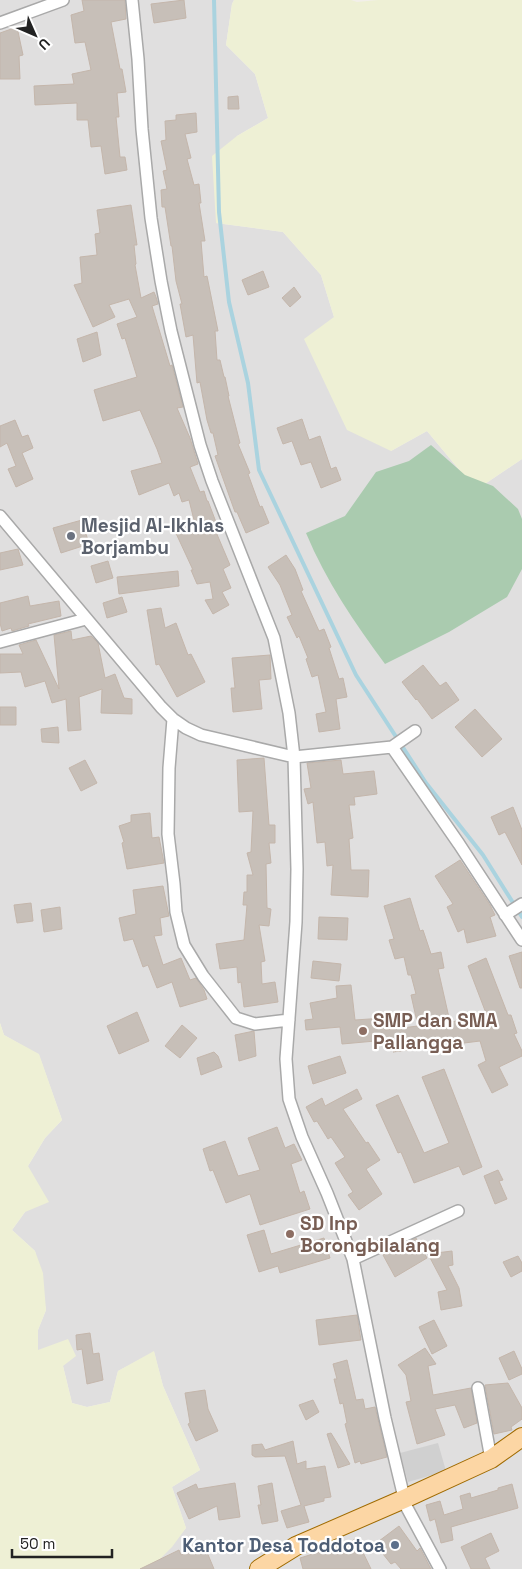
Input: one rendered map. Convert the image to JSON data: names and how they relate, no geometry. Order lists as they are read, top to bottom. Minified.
{"places":["Mesjid Al-Ikhlas Borjambu","SMP dan SMA Pallangga","SD Inp Borongbilalang","Kantor Desa Toddotoa"],"scale_bar":"50 m","north":"bottom right"}
